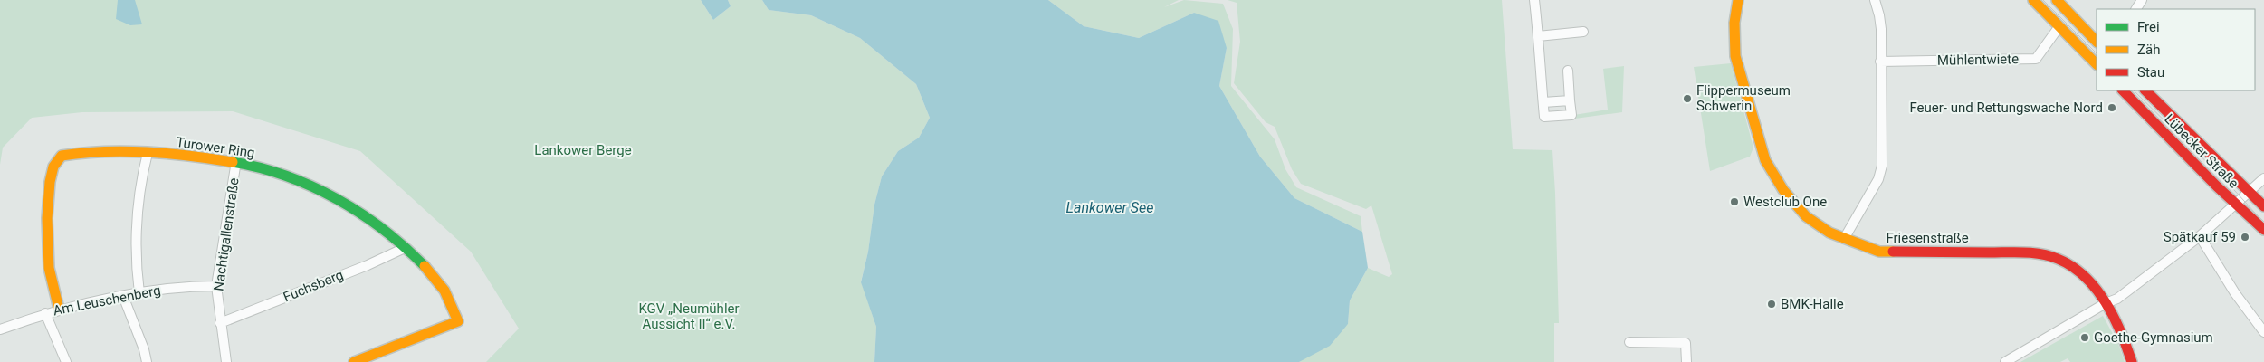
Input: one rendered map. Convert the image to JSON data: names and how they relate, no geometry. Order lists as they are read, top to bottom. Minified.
{"streets":{"street":["Mühlentwiete","Turower Ring","Lübecker Straße","Nachtigallenstraße","Friesenstraße","Fuchsberg","Am Leuschenberg"]},"crossings":[["Turower Ring","Nachtigallenstraße"],["Turower Ring","Fuchsberg"],["Turower Ring","Am Leuschenberg"],["Nachtigallenstraße","Fuchsberg"],["Nachtigallenstraße","Am Leuschenberg"]],"water":["Lankower See"],"parks":["Lankower Berge","KGV „Neumühler Aussicht II“ e.V."],"places":["Flippermuseum Schwerin","Feuer- und Rettungswache Nord","Westclub One","Spätkauf 59","BMK-Halle","Goethe-Gymnasium"],"legend":["Frei","Zäh","Stau"]}
